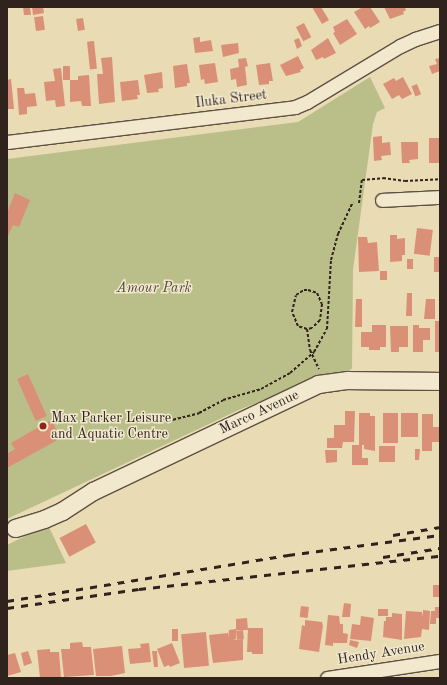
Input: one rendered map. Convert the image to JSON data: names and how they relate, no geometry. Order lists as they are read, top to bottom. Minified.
{"streets":{"street":["Iluka Street","Marco Avenue","Hendy Avenue"]},"parks":["Amour Park"],"places":["Max Parker Leisure and Aquatic Centre"]}
